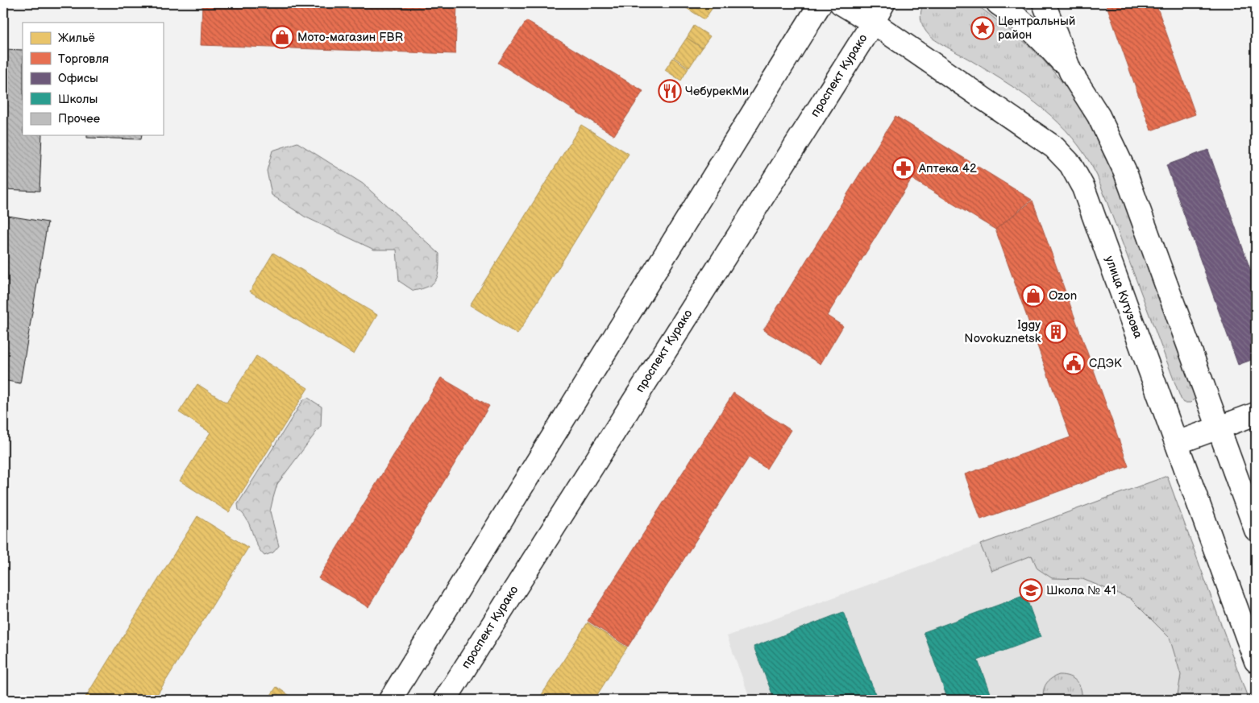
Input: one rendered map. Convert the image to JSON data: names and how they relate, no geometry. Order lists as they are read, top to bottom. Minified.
{"streets":{"main road":["проспект Курако","улица Кутузова"]},"crossings":[["проспект Курако","улица Кутузова"]],"places":{"place":["Центральный район"],"shop":["Мото-магазин FBR","Ozon"],"restaurant":["ЧебурекМи"],"pharmacy":["Аптека 42"],"building":["Iggy Novokuznetsk"],"public building":["СДЭК"],"school or university":["Школа № 41"]},"legend":["Жильё","Торговля","Офисы","Школы","Прочее"]}
